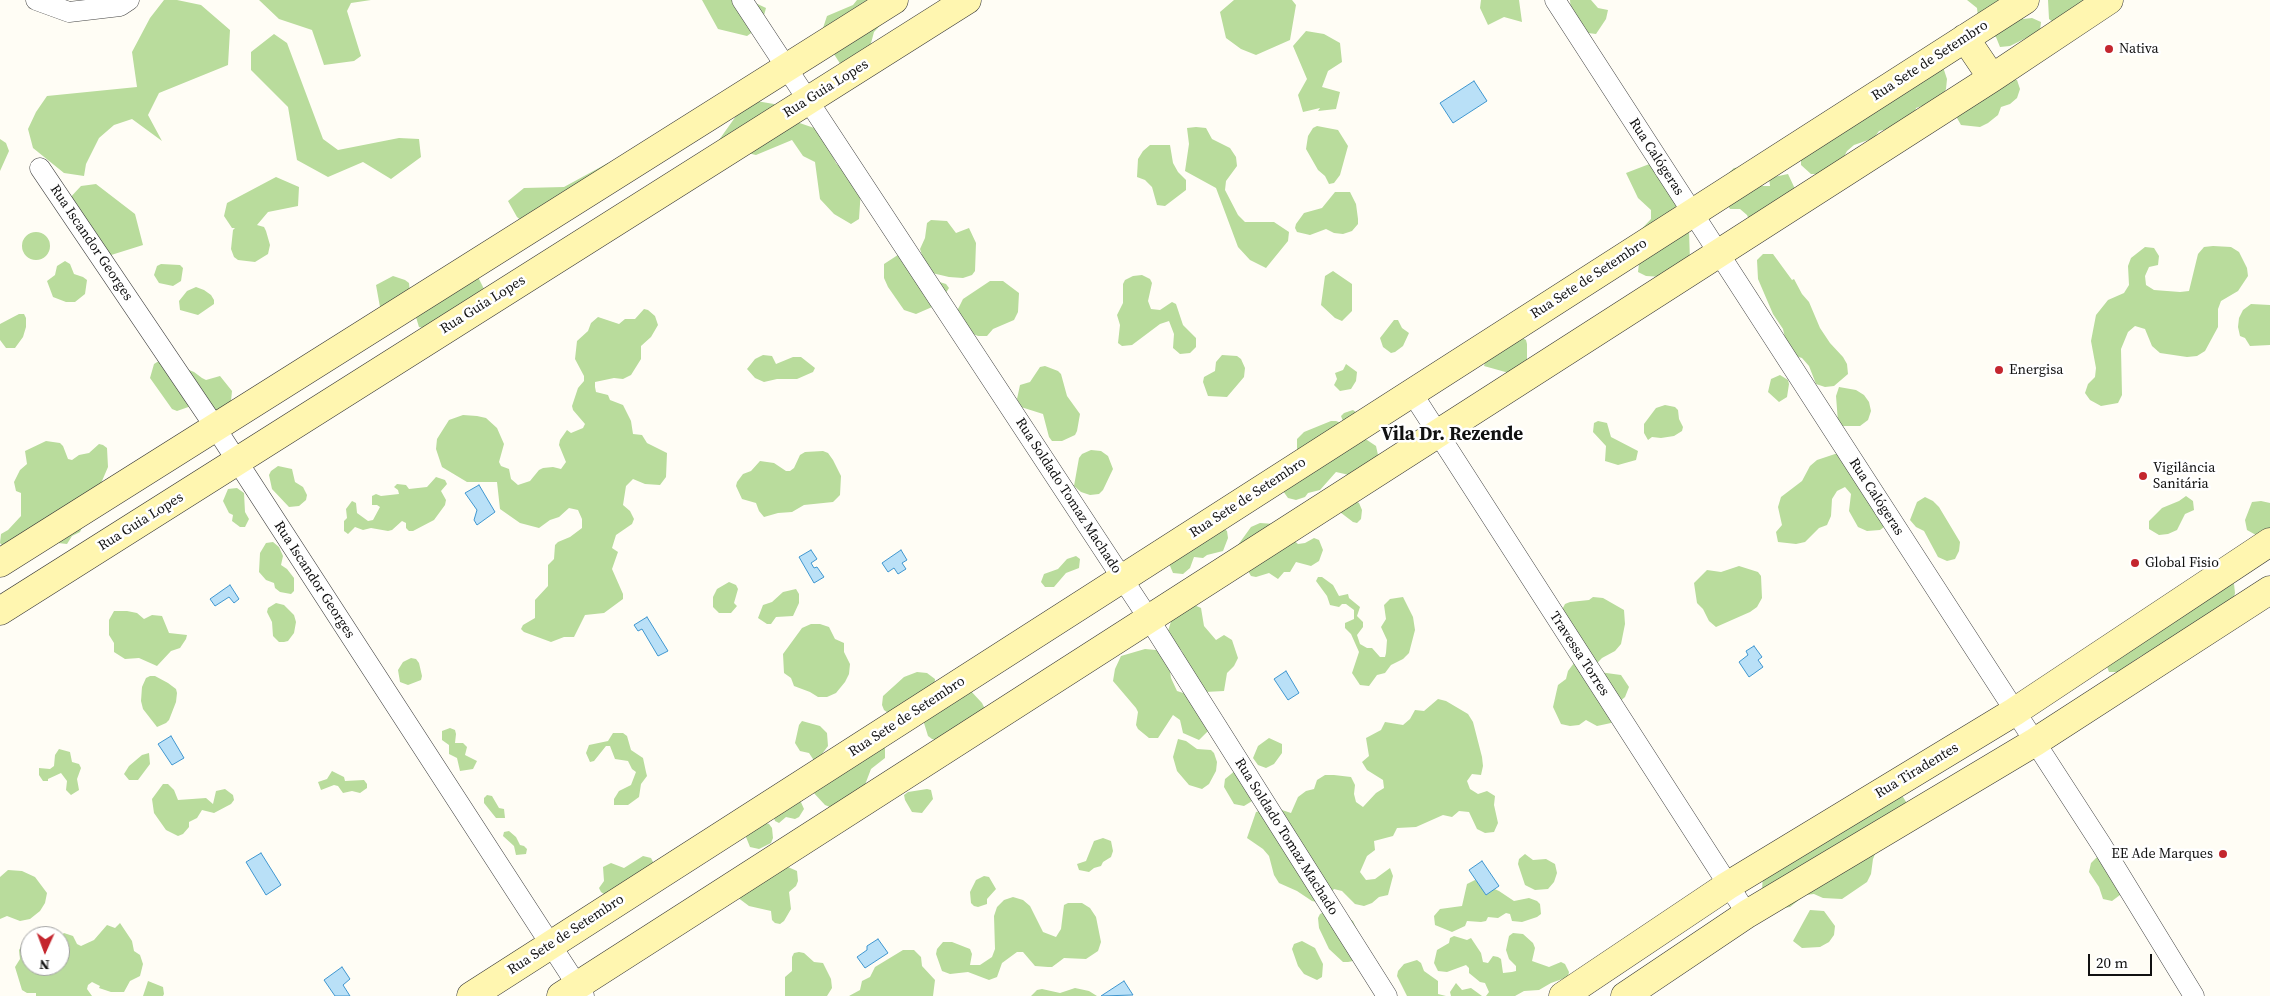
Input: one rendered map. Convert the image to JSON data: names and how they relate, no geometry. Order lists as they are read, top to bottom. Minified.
{"streets":{"main road":["Rua Sete de Setembro","Rua Guia Lopes","Rua Tiradentes"],"street":["Rua Calógeras","Rua Iscandor Georges","Rua Soldado Tomaz Machado","Travessa Torres"]},"crossings":[["Rua Sete de Setembro","Rua Calógeras"],["Rua Sete de Setembro","Rua Iscandor Georges"],["Rua Sete de Setembro","Rua Soldado Tomaz Machado"],["Rua Sete de Setembro","Travessa Torres"],["Rua Guia Lopes","Rua Iscandor Georges"],["Rua Guia Lopes","Rua Soldado Tomaz Machado"],["Rua Calógeras","Rua Tiradentes"],["Travessa Torres","Rua Tiradentes"]],"districts":["Vila Dr. Rezende"],"places":["Nativa","Energisa","Vigilância Sanitária","Global Fisio","EE Ade Marques"],"scale_bar":"20 m","north":"bottom"}
